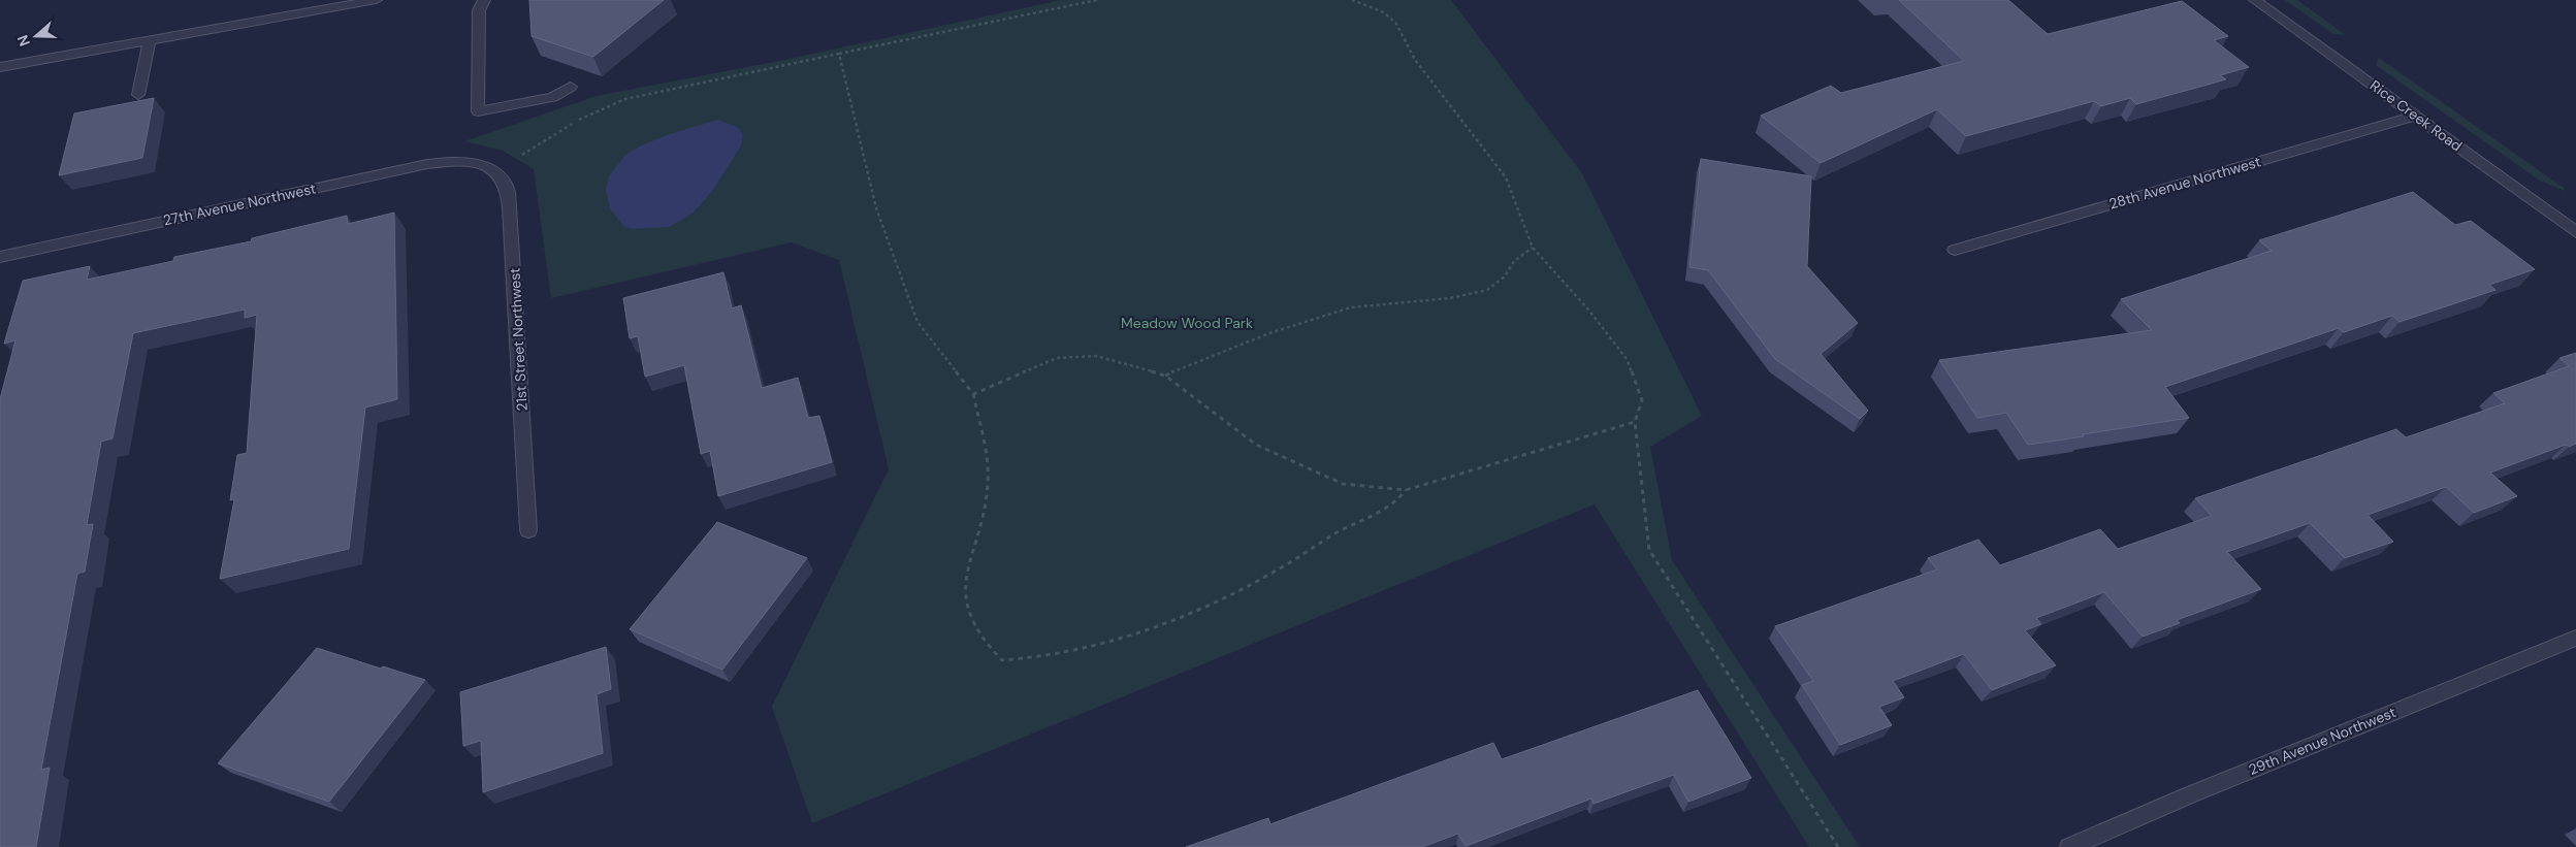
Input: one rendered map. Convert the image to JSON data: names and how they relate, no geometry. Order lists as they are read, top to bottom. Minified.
{"streets":{"street":["Rice Creek Road","28th Avenue Northwest","27th Avenue Northwest","21st Street Northwest","29th Avenue Northwest"]},"crossings":[["Rice Creek Road","28th Avenue Northwest"],["27th Avenue Northwest","21st Street Northwest"]],"parks":["Meadow Wood Park"],"north":"left"}
